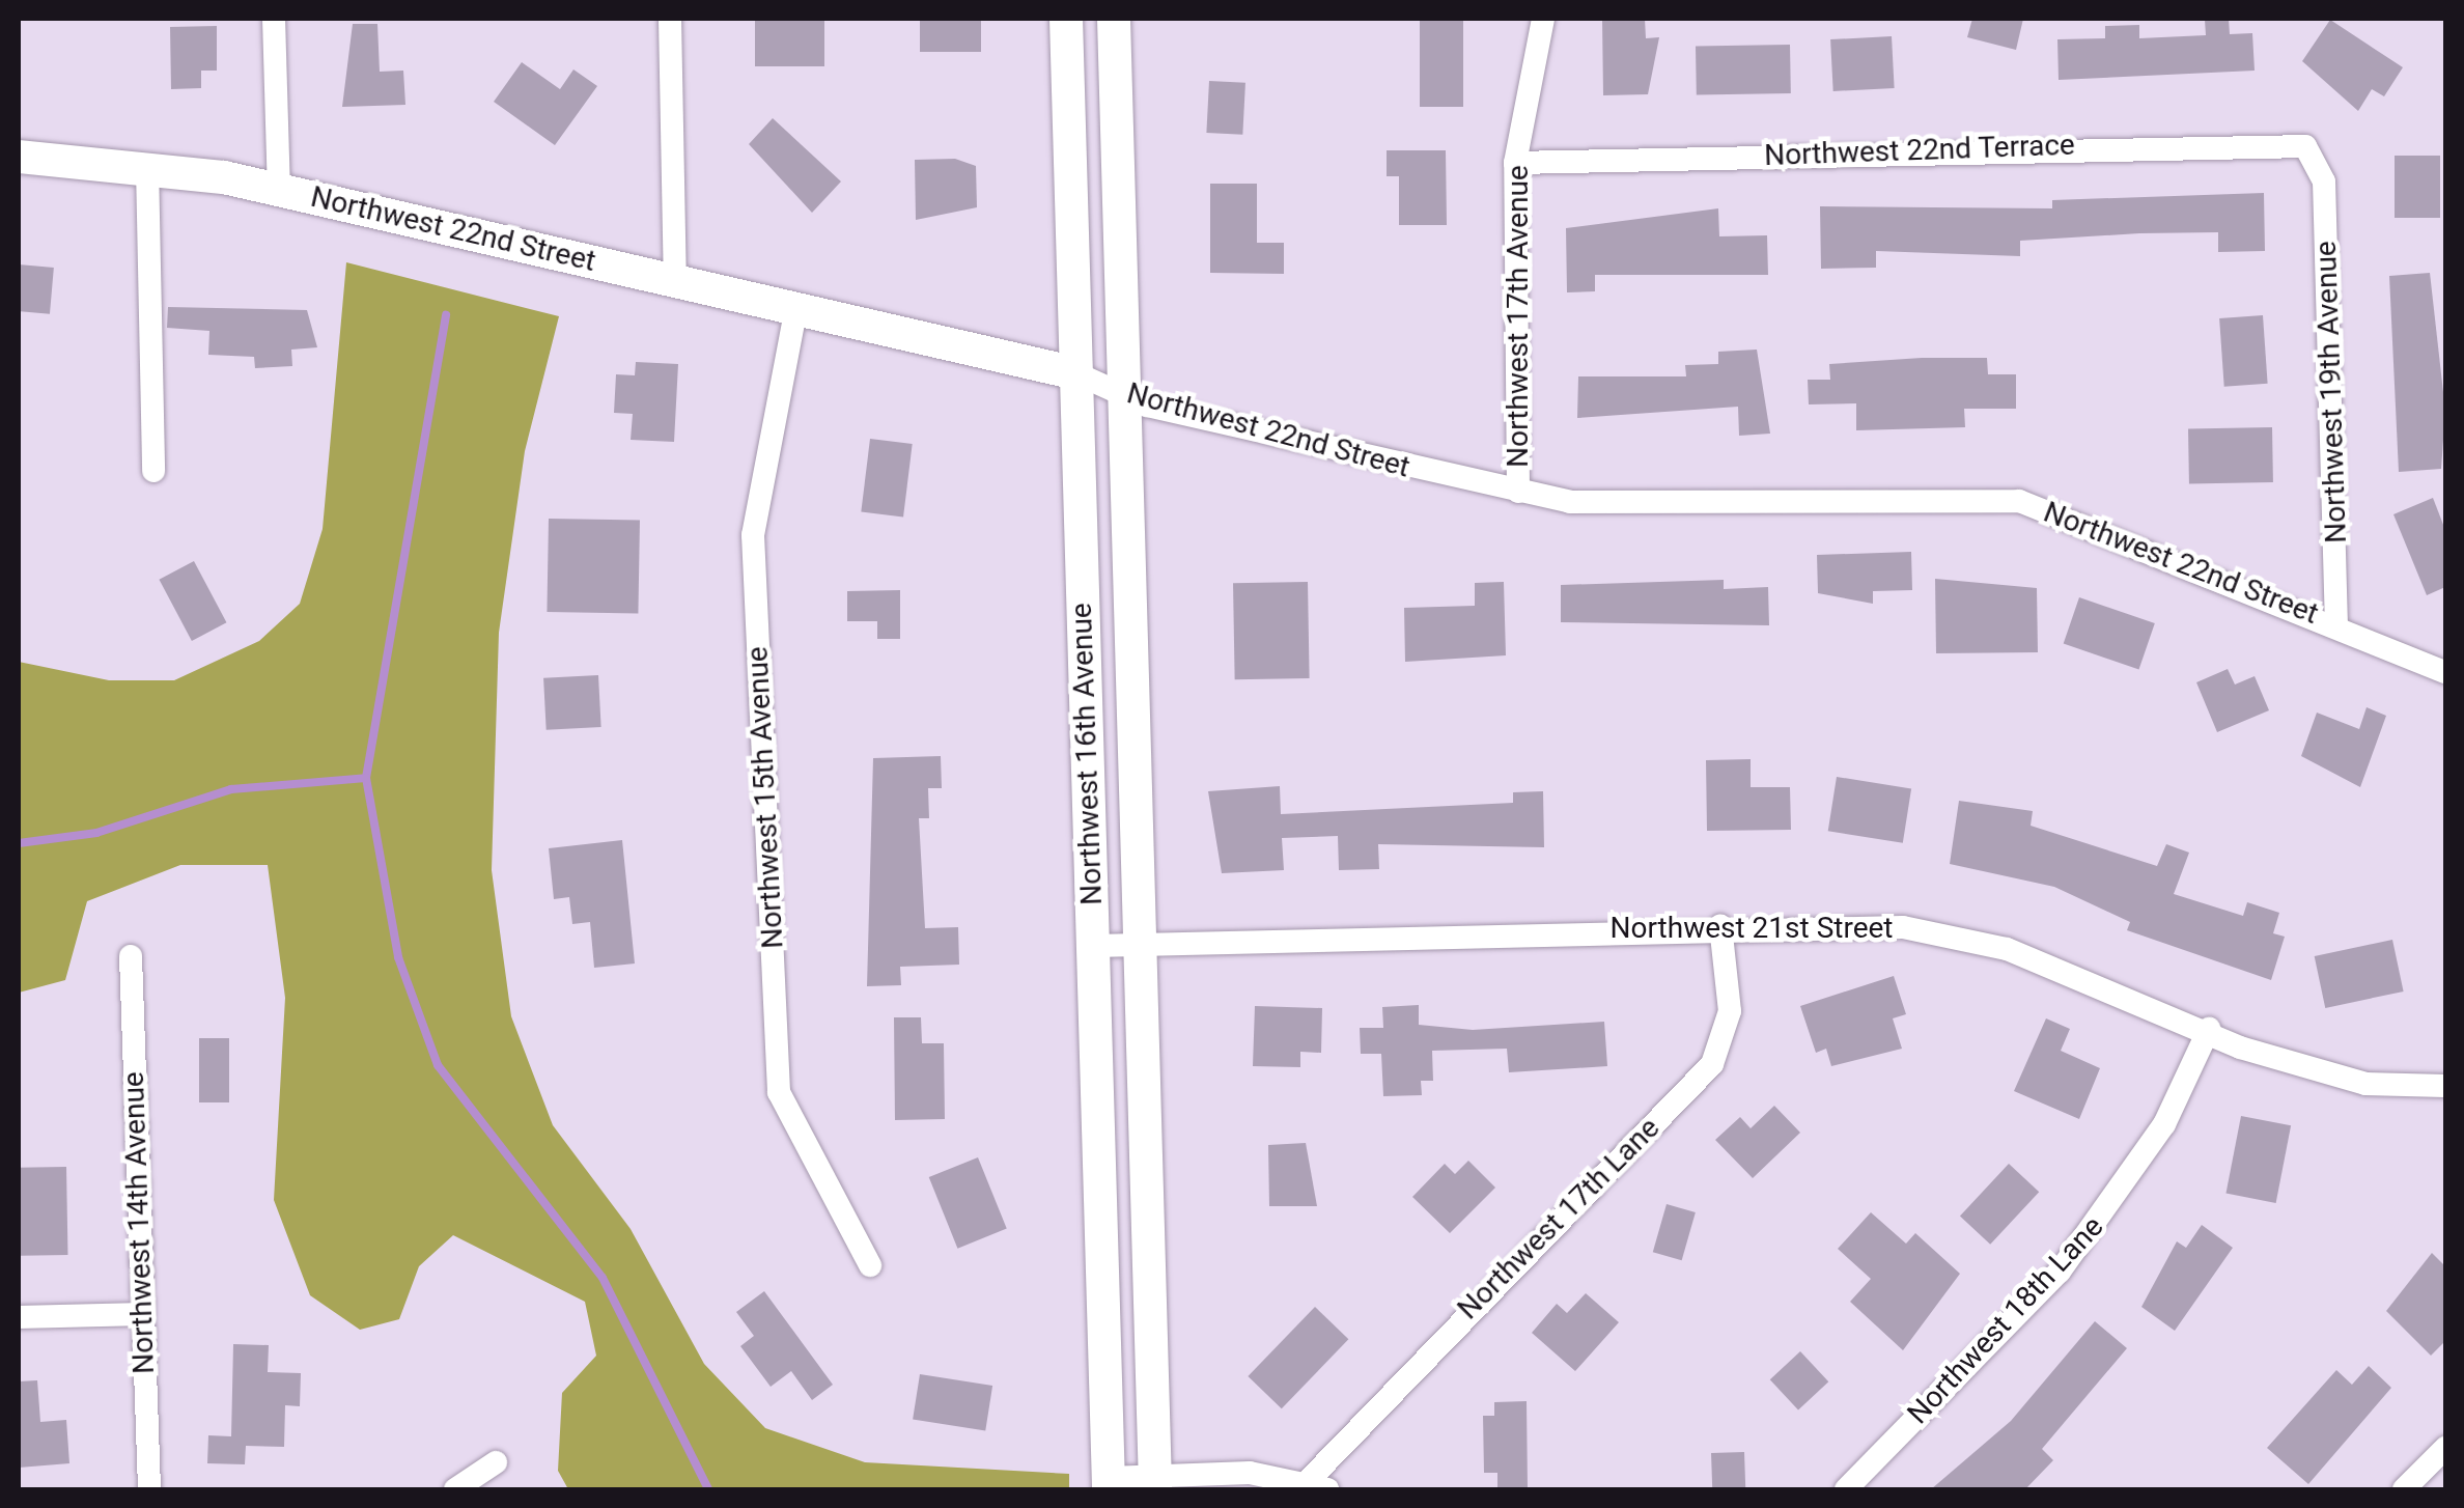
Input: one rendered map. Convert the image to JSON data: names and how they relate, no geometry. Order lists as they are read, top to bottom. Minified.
{"streets":{"main road":["Northwest 22nd Street","Northwest 16th Avenue"],"street":["Northwest 22nd Terrace","Northwest 17th Avenue","Northwest 19th Avenue","Northwest 15th Avenue","Northwest 21st Street","Northwest 17th Lane","Northwest 14th Avenue","Northwest 18th Lane"]},"crossings":[["Northwest 22nd Terrace","Northwest 17th Avenue"],["Northwest 22nd Terrace","Northwest 19th Avenue"],["Northwest 22nd Street","Northwest 17th Avenue"],["Northwest 22nd Street","Northwest 19th Avenue"],["Northwest 22nd Street","Northwest 16th Avenue"],["Northwest 22nd Street","Northwest 15th Avenue"],["Northwest 16th Avenue","Northwest 21st Street"],["Northwest 21st Street","Northwest 17th Lane"],["Northwest 21st Street","Northwest 18th Lane"]]}
